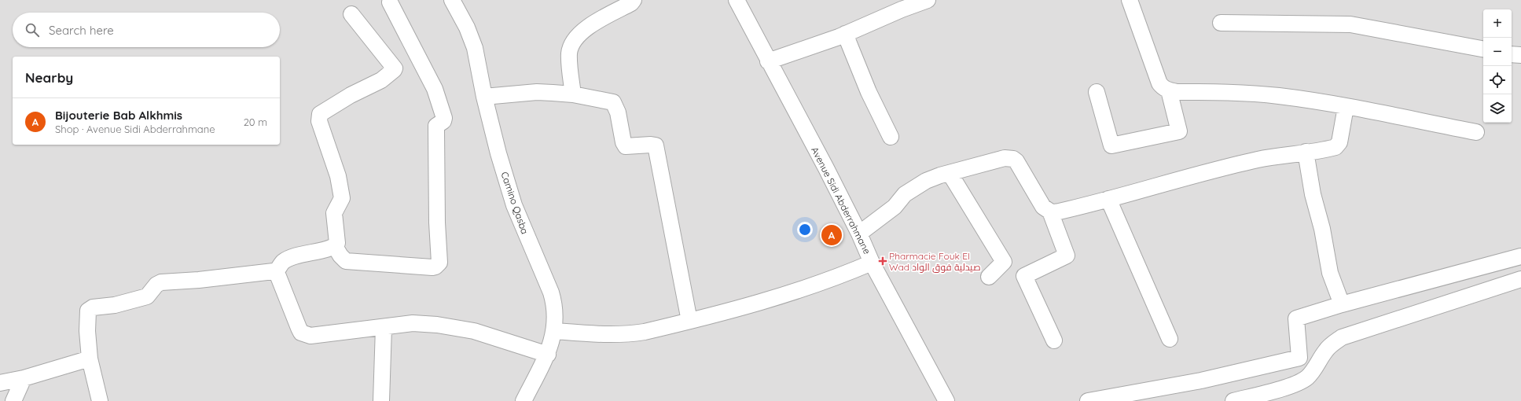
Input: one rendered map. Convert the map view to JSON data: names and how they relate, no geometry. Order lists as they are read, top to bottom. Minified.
{"streets":{"street":["Avenue Sidi Abderrahmane","Camino Qasba"]},"places":{"health":["Pharmacie Fouk El Wad صيدلية فوق الواد"]},"page":{"map_buttons":["+","−"],"search":"Search here","heading":"Nearby","list":[{"mark":"A","name":"Bijouterie Bab Alkhmis","note":"Shop · Avenue Sidi Abderrahmane","value":"20 m"}],"pins":"A"}}
